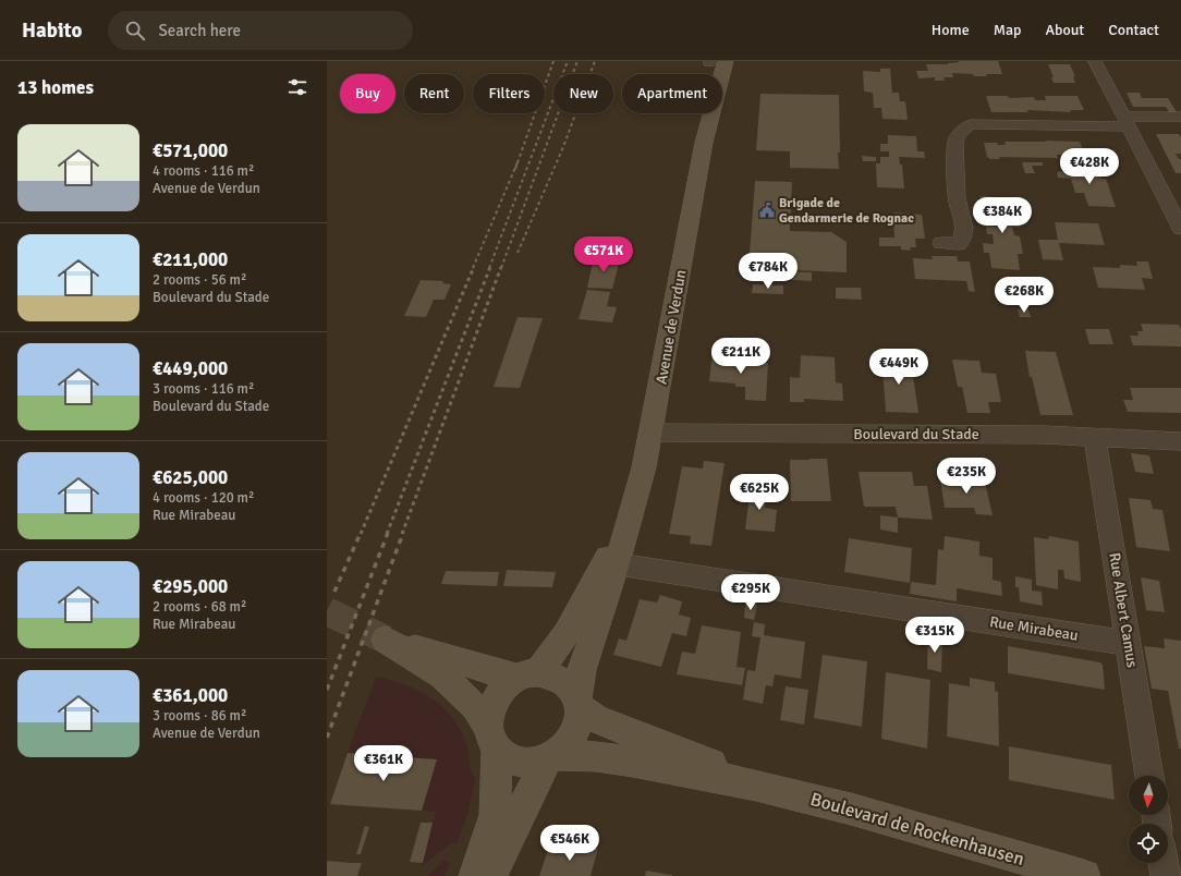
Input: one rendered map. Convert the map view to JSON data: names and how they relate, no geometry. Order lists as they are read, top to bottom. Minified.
{"streets":{"main road":["Avenue de Verdun","Boulevard de Rockenhausen"],"street":["Boulevard du Stade","Rue Albert Camus","Rue Mirabeau"]},"crossings":[["Avenue de Verdun","Boulevard du Stade"],["Avenue de Verdun","Rue Mirabeau"],["Avenue de Verdun","Boulevard de Rockenhausen"],["Boulevard du Stade","Rue Albert Camus"],["Rue Albert Camus","Rue Mirabeau"]],"places":{"public building":["Brigade de Gendarmerie de Rognac"]},"north":"bottom","page":{"header":"Habito","search":"Search here","nav":["Home","Map","About","Contact"],"heading":"13 homes","chip":["Buy","Rent","Filters","New","Apartment"],"list":[{"name":"€571,000","note":"4 rooms · 116 m² · Avenue de Verdun"},{"name":"€211,000","note":"2 rooms · 56 m² · Boulevard du Stade"},{"name":"€449,000","note":"3 rooms · 116 m² · Boulevard du Stade"},{"name":"€625,000","note":"4 rooms · 120 m² · Rue Mirabeau"},{"name":"€295,000","note":"2 rooms · 68 m² · Rue Mirabeau"},{"name":"€361,000","note":"3 rooms · 86 m² · Avenue de Verdun"}],"price":["€428K","€384K","€571K","€784K","€268K","€211K","€449K","€235K","€625K","€295K","€315K","€361K","€546K"]}}
